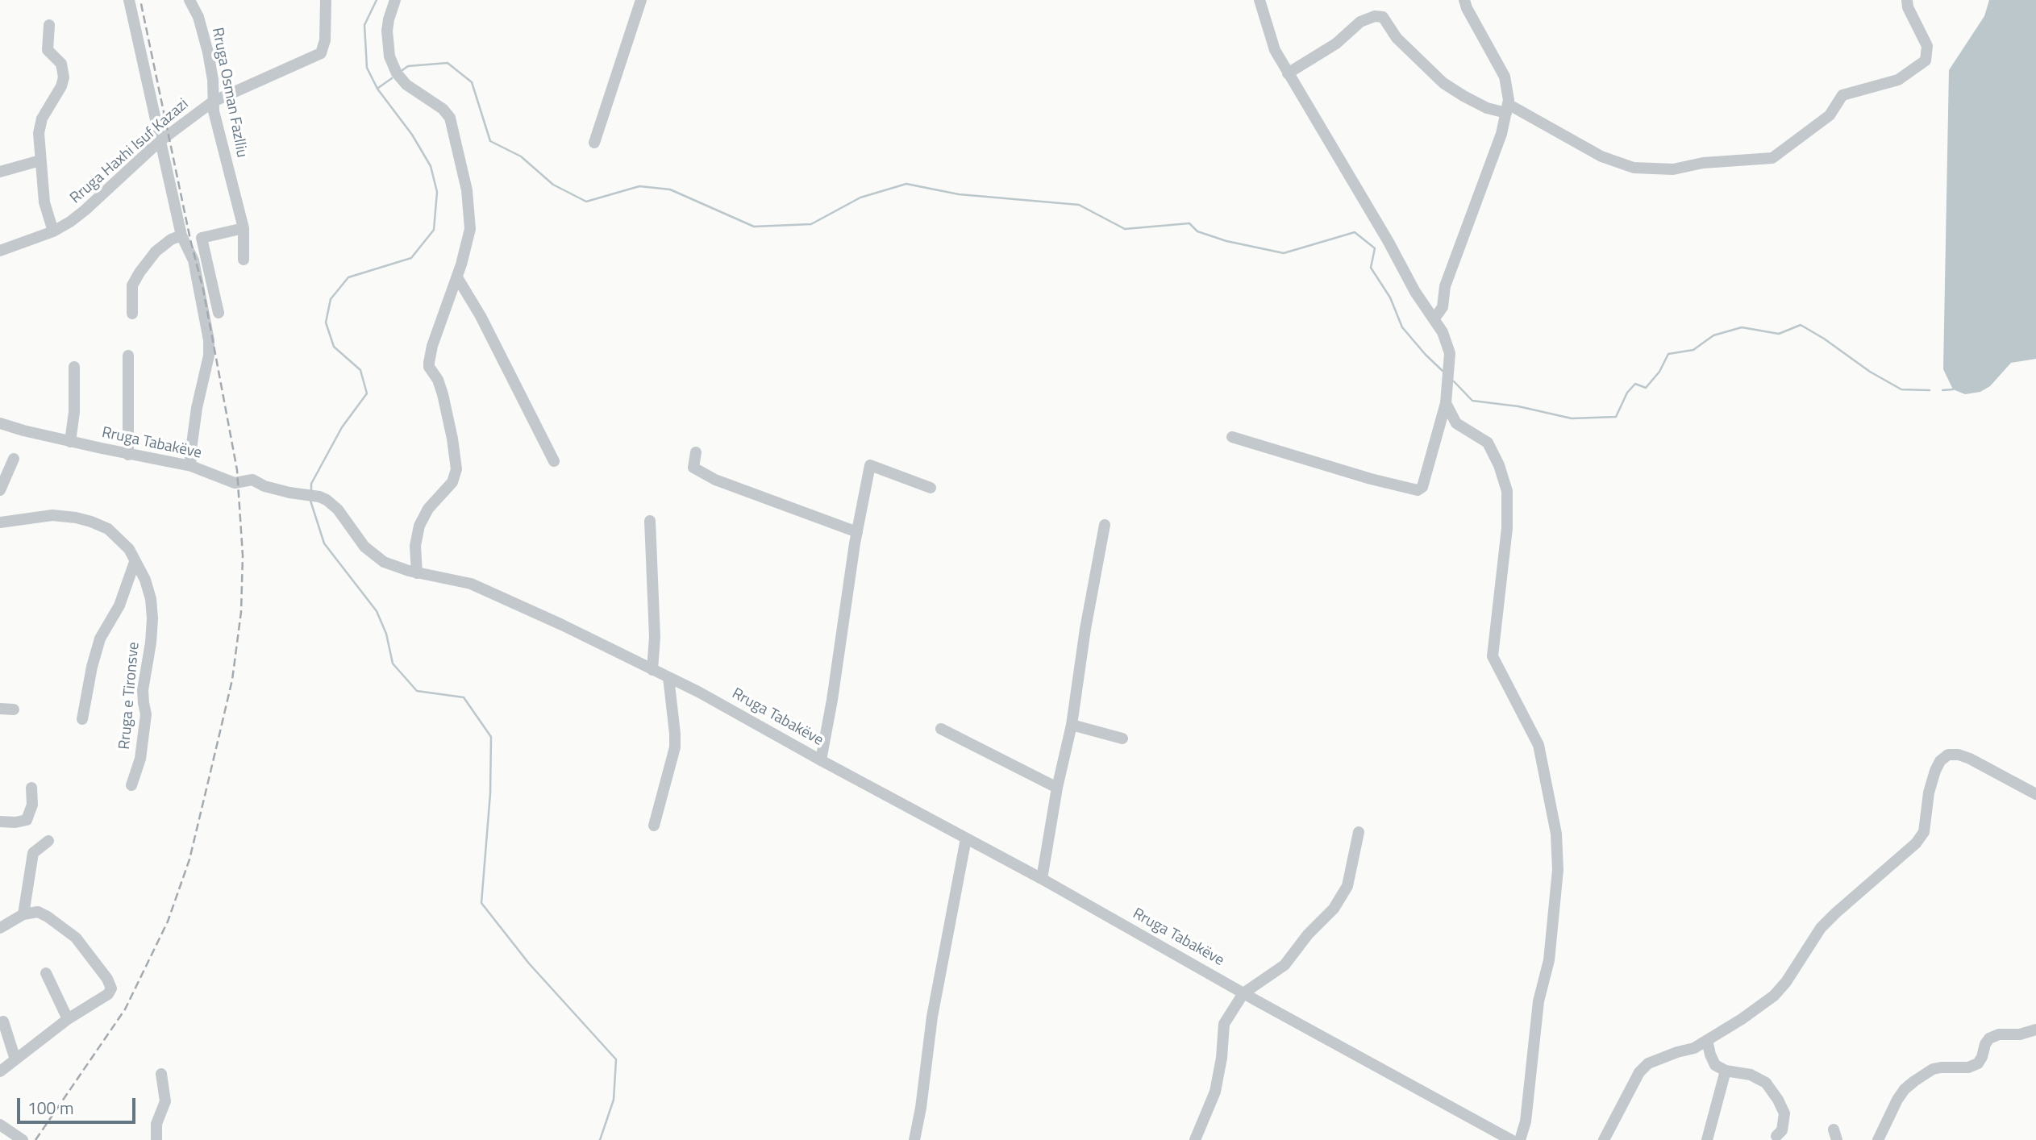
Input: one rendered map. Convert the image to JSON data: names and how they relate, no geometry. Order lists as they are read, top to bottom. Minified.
{"streets":{"street":["Rruga Osman Fazlliu","Rruga Haxhi Isuf Kazazi","Rruga Tabakëve","Rruga e Tironsve"]},"crossings":[["Rruga Osman Fazlliu","Rruga Haxhi Isuf Kazazi"]],"scale_bar":"100 m"}
